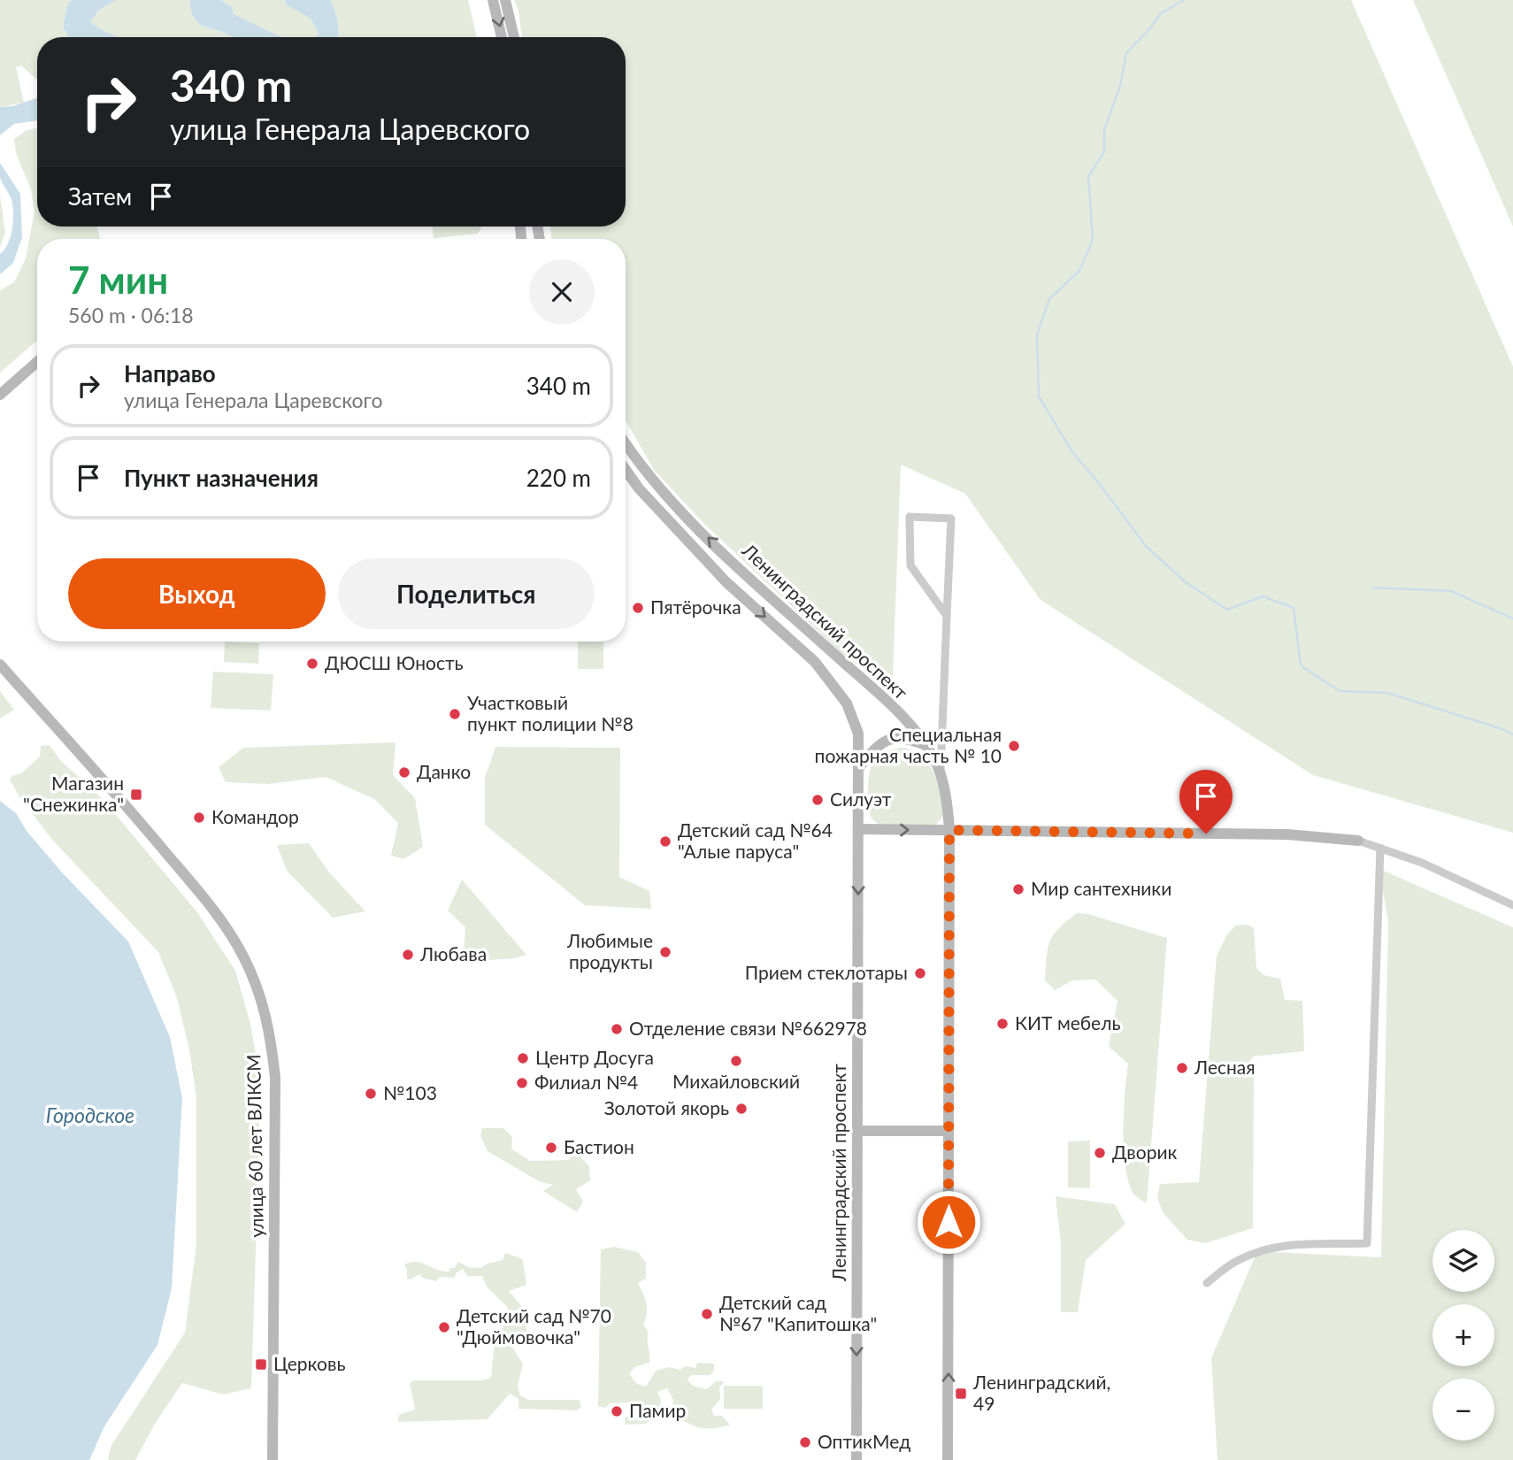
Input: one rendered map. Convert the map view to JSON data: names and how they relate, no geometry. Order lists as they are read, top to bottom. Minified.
{"streets":{"main road":["Ленинградский проспект","улица 60 лет ВЛКСМ"]},"water":["Городское"],"places":{"other":["Пятёрочка","ДЮСШ Юность","Участковый пункт полиции №8","Специальная пожарная часть № 10","Данко","Силуэт","Командор","Детский сад №64 \"Алые паруса\"","Мир сантехники","Любимые продукты","Любава","Прием стеклотары","КИТ мебель","Отделение связи №662978","Центр Досуга","Михайловский","Лесная","Филиал №4","№103","Золотой якорь","Бастион","Дворик","Детский сад №67 \"Капитошка\"","Детский сад №70 \"Дюймовочка\"","Памир","ОптикМед"],"transit":["Магазин \"Снежинка\"","Церковь","Ленинградский, 49"]},"page":{"turn":["340 m","улица Генерала Царевского"],"then":"Затем","heading":["7 мин","560 m · 06:18"],"list":[{"name":"Направо","note":"улица Генерала Царевского","value":"340 m"},{"name":"Пункт назначения","value":"220 m"}],"buttons":["Выход","Поделиться"],"map_buttons":["+","−"]}}
